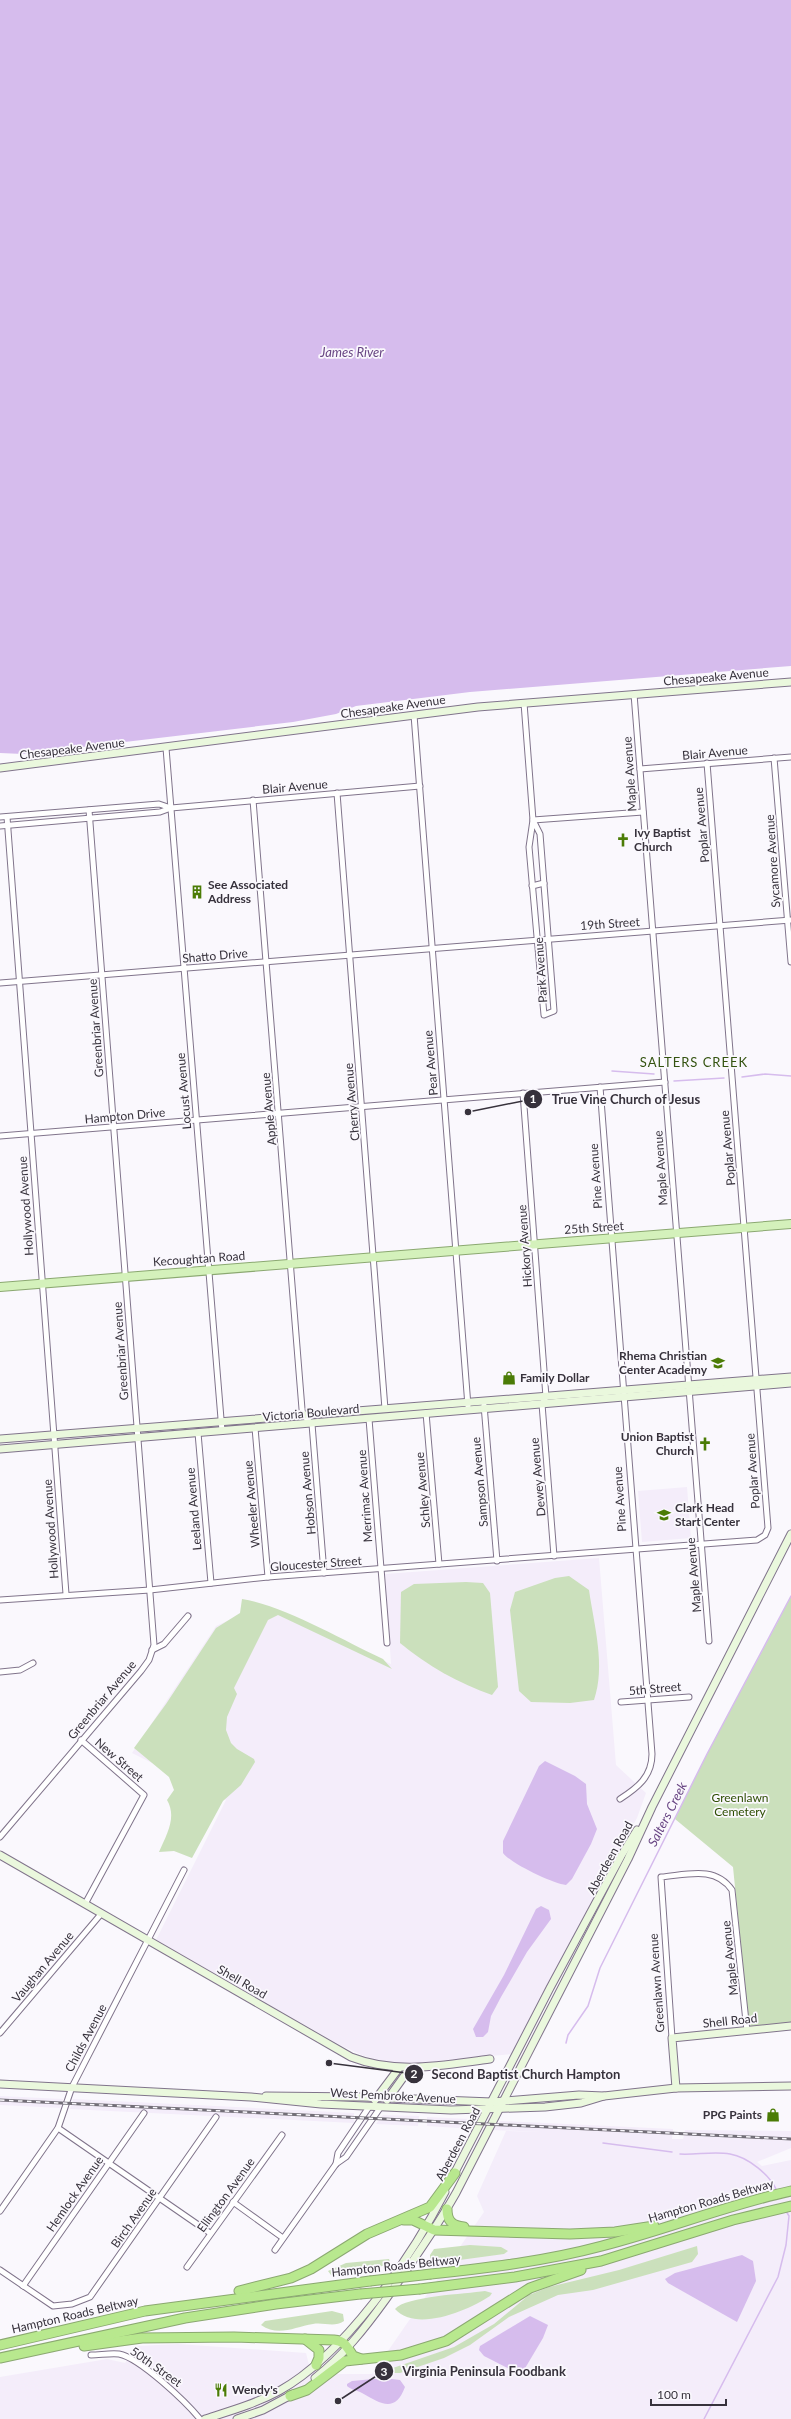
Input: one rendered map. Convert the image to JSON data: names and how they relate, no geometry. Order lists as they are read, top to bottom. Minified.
{"streets":{"highway":["Hampton Roads Beltway"],"main road":["Chesapeake Avenue","25th Street","Kecoughtan Road","Victoria Boulevard","Aberdeen Road","Shell Road","Greenlawn Avenue","West Pembroke Avenue"],"street":["Blair Avenue","Maple Avenue","Poplar Avenue","Sycamore Avenue","19th Street","Shatto Drive","Park Avenue","Greenbriar Avenue","Pear Avenue","Locust Avenue","Cherry Avenue","Apple Avenue","Hampton Drive","Pine Avenue","Hollywood Avenue","Hickory Avenue","Dewey Avenue","Sampson Avenue","Schley Avenue","Hobson Avenue","Merrimac Avenue","Wheeler Avenue","Leeland Avenue","Gloucester Street","5th Street","New Street","Vaughan Avenue","Childs Avenue","Hemlock Avenue","Ellington Avenue","Birch Avenue","50th Street"]},"crossings":[["Chesapeake Avenue","Maple Avenue"],["Chesapeake Avenue","Park Avenue"],["Chesapeake Avenue","Pear Avenue"],["Chesapeake Avenue","Locust Avenue"],["Blair Avenue","Maple Avenue"],["Blair Avenue","Poplar Avenue"],["Blair Avenue","Sycamore Avenue"],["Blair Avenue","Greenbriar Avenue"],["Blair Avenue","Pear Avenue"],["Blair Avenue","Locust Avenue"],["Blair Avenue","Cherry Avenue"],["Blair Avenue","Apple Avenue"],["Blair Avenue","Hollywood Avenue"],["Maple Avenue","19th Street"],["Maple Avenue","Hampton Drive"],["Maple Avenue","25th Street"],["Maple Avenue","Victoria Boulevard"],["Maple Avenue","Gloucester Street"],["Maple Avenue","Shell Road"],["Maple Avenue","Greenlawn Avenue"],["Poplar Avenue","19th Street"],["Poplar Avenue","25th Street"],["Poplar Avenue","Victoria Boulevard"],["Poplar Avenue","Gloucester Street"],["Sycamore Avenue","19th Street"],["19th Street","Shatto Drive"],["19th Street","Park Avenue"],["19th Street","Pear Avenue"],["Shatto Drive","Greenbriar Avenue"],["Shatto Drive","Pear Avenue"],["Shatto Drive","Locust Avenue"],["Shatto Drive","Cherry Avenue"],["Shatto Drive","Apple Avenue"],["Shatto Drive","Hollywood Avenue"],["Greenbriar Avenue","Hampton Drive"],["Greenbriar Avenue","Kecoughtan Road"],["Greenbriar Avenue","Victoria Boulevard"],["Greenbriar Avenue","Gloucester Street"],["Greenbriar Avenue","New Street"],["Pear Avenue","Hampton Drive"],["Pear Avenue","25th Street"],["Pear Avenue","Victoria Boulevard"],["Locust Avenue","Hampton Drive"],["Locust Avenue","Kecoughtan Road"],["Locust Avenue","Victoria Boulevard"],["Cherry Avenue","Hampton Drive"],["Cherry Avenue","Kecoughtan Road"],["Cherry Avenue","Victoria Boulevard"],["Apple Avenue","Hampton Drive"],["Apple Avenue","Kecoughtan Road"],["Apple Avenue","Victoria Boulevard"],["Hampton Drive","Pine Avenue"],["Hampton Drive","Hollywood Avenue"],["Hampton Drive","Hickory Avenue"],["Pine Avenue","25th Street"],["Pine Avenue","Victoria Boulevard"],["Pine Avenue","Gloucester Street"],["Pine Avenue","5th Street"],["Hollywood Avenue","Kecoughtan Road"],["Hollywood Avenue","Victoria Boulevard"],["Hollywood Avenue","Gloucester Street"],["25th Street","Hickory Avenue"],["25th Street","Kecoughtan Road"],["Hickory Avenue","Victoria Boulevard"],["Hickory Avenue","Dewey Avenue"],["Victoria Boulevard","Dewey Avenue"],["Victoria Boulevard","Sampson Avenue"],["Victoria Boulevard","Schley Avenue"],["Victoria Boulevard","Hobson Avenue"],["Victoria Boulevard","Merrimac Avenue"],["Victoria Boulevard","Wheeler Avenue"],["Victoria Boulevard","Leeland Avenue"],["Dewey Avenue","Gloucester Street"],["Sampson Avenue","Gloucester Street"],["Schley Avenue","Gloucester Street"],["Hobson Avenue","Gloucester Street"],["Merrimac Avenue","Gloucester Street"],["Wheeler Avenue","Gloucester Street"],["Leeland Avenue","Gloucester Street"],["New Street","Shell Road"],["Aberdeen Road","West Pembroke Avenue"],["Vaughan Avenue","Shell Road"],["Shell Road","Greenlawn Avenue"],["Shell Road","Childs Avenue"],["Greenlawn Avenue","West Pembroke Avenue"],["Childs Avenue","West Pembroke Avenue"],["Hemlock Avenue","Birch Avenue"]],"districts":["SALTERS CREEK"],"water":["James River","Salters Creek"],"parks":["Greenlawn Cemetery"],"places":{"church":["Ivy Baptist Church","Union Baptist Church"],"building":["See Associated Address"],"other":["True Vine Church of Jesus","Second Baptist Church Hampton","Virginia Peninsula Foodbank"],"school or university":["Rhema Christian Center Academy","Clark Head Start Center"],"shop":["Family Dollar","PPG Paints"],"restaurant":["Wendy's"]},"scale_bar":"100 m"}
